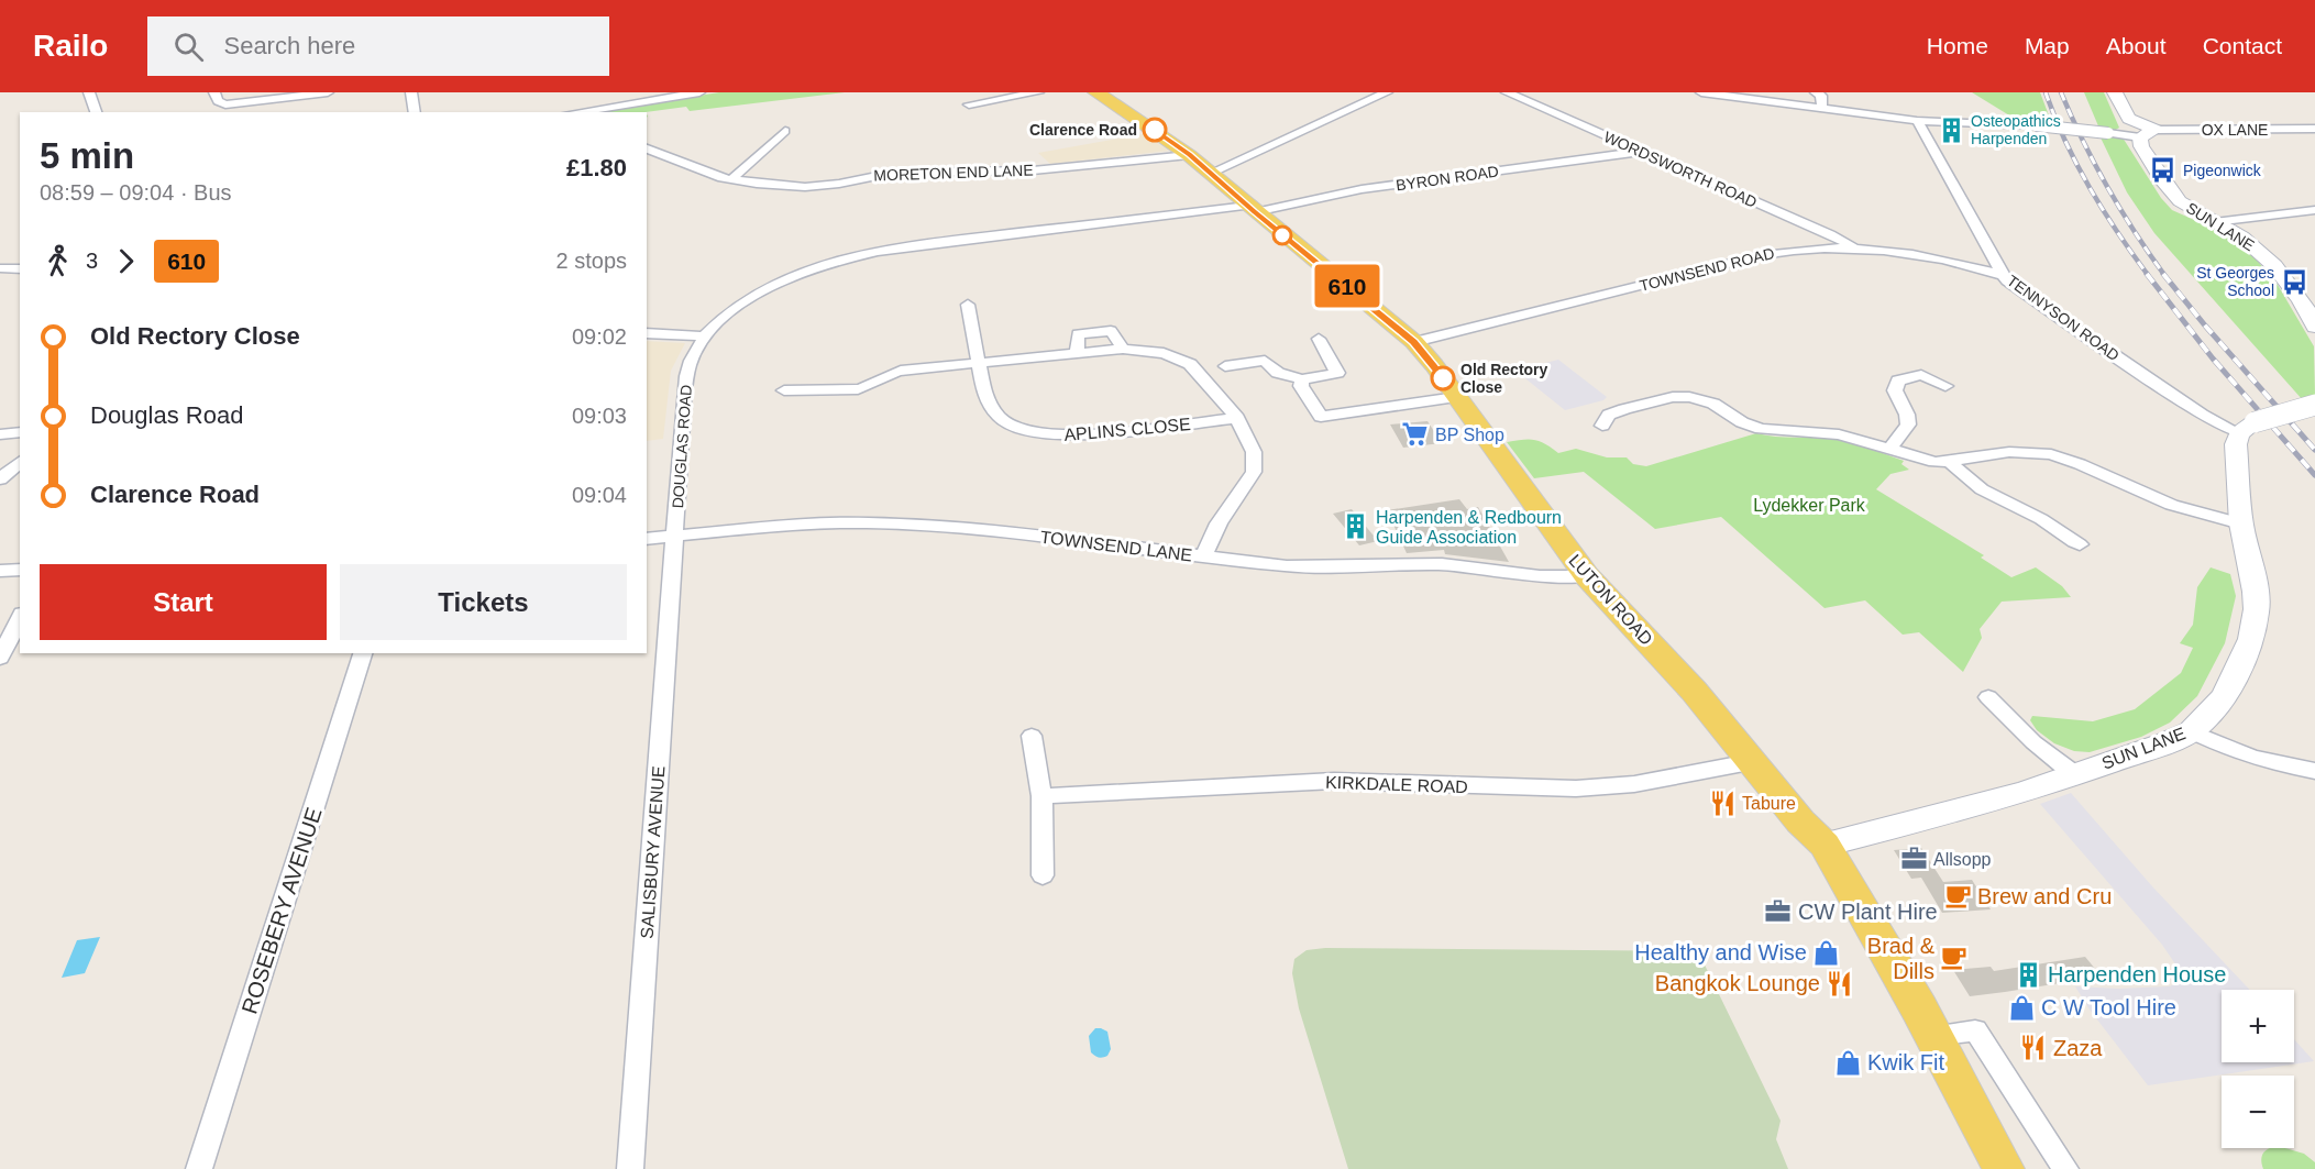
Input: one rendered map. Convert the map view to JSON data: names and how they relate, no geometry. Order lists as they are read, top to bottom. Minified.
{"streets":{"main road":["LUTON ROAD"],"street":["OX LANE","WORDSWORTH ROAD","MORETON END LANE","BYRON ROAD","SUN LANE","TOWNSEND ROAD","TENNYSON ROAD","APLINS CLOSE","DOUGLAS ROAD","TOWNSEND LANE","KIRKDALE ROAD","SALISBURY AVENUE","ROSEBERY AVENUE"]},"crossings":[["OX LANE","SUN LANE"],["OX LANE","TENNYSON ROAD"],["WORDSWORTH ROAD","BYRON ROAD"],["WORDSWORTH ROAD","TOWNSEND ROAD"],["MORETON END LANE","LUTON ROAD"],["BYRON ROAD","DOUGLAS ROAD"],["BYRON ROAD","LUTON ROAD"],["SUN LANE","TENNYSON ROAD"],["SUN LANE","LUTON ROAD"],["TOWNSEND ROAD","TENNYSON ROAD"],["TOWNSEND ROAD","LUTON ROAD"],["DOUGLAS ROAD","TOWNSEND LANE"],["DOUGLAS ROAD","LUTON ROAD"],["DOUGLAS ROAD","SALISBURY AVENUE"],["TOWNSEND LANE","LUTON ROAD"],["TOWNSEND LANE","SALISBURY AVENUE"],["LUTON ROAD","KIRKDALE ROAD"]],"parks":["Lydekker Park"],"places":{"other":["Clarence Road","Old Rectory Close"],"building":["Osteopathics Harpenden","Harpenden & Redbourn Guide Association","Harpenden House"],"bus stop":["Pigeonwick","St Georges School"],"supermarket":["BP Shop"],"restaurant":["Tabure","Bangkok Lounge","Zaza"],"office":["Allsopp","CW Plant Hire"],"cafe":["Brew and Cru","Brad & Dills"],"shop":["Healthy and Wise","C W Tool Hire","Kwik Fit"]},"lines":["bus line 610"],"page":{"header":"Railo","search":"Search here","nav":["Home","Map","About","Contact"],"on_map":"610","heading":["5 min","08:59 – 09:04 · Bus","£1.80"],"legs":["3","610","2 stops"],"list":[{"name":"Old Rectory Close","value":"09:02"},{"name":"Douglas Road","value":"09:03"},{"name":"Clarence Road","value":"09:04"}],"buttons":["Start","Tickets"],"map_buttons":["+","−"]}}
